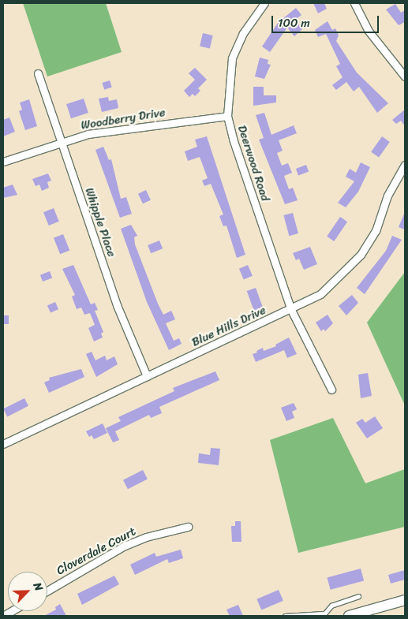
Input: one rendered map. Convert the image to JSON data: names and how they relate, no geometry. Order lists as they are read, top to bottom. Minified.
{"streets":{"street":["Woodberry Drive","Deerwood Road","Whipple Place","Blue Hills Drive","Cloverdale Court"]},"crossings":[["Woodberry Drive","Deerwood Road"],["Woodberry Drive","Whipple Place"],["Deerwood Road","Blue Hills Drive"],["Whipple Place","Blue Hills Drive"]],"scale_bar":"100 m","north":"top right"}
